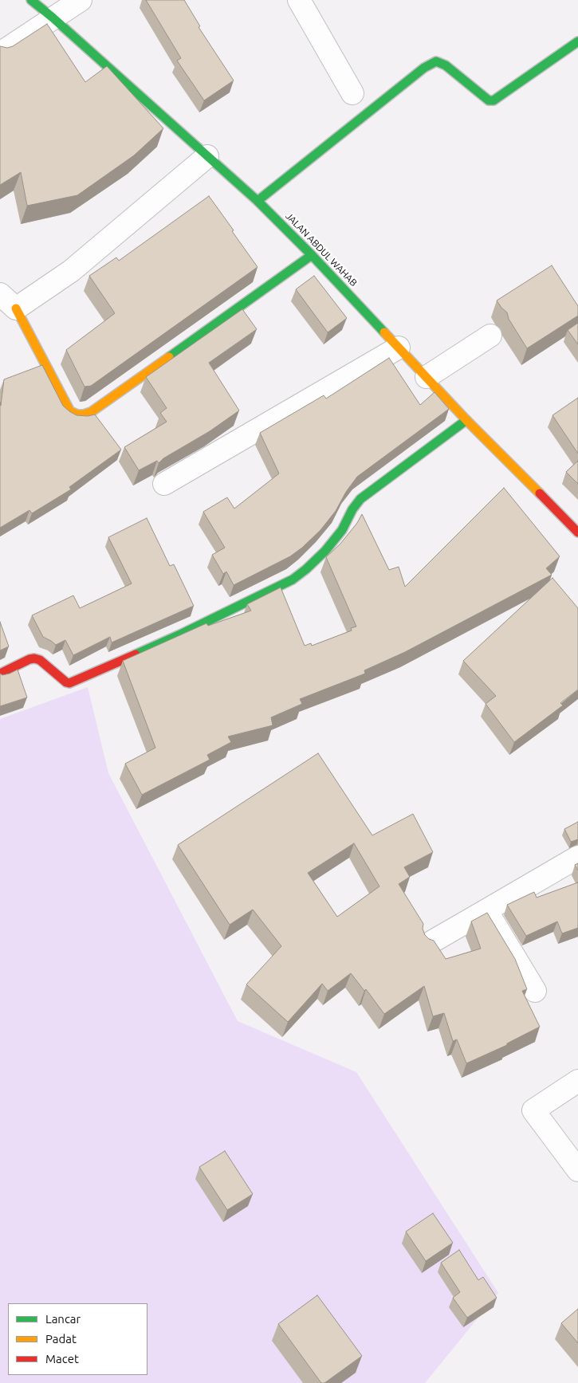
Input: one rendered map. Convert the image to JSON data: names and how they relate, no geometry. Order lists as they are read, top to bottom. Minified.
{"streets":{"street":["JALAN ABDUL WAHAB"]},"legend":["Lancar","Padat","Macet"]}
